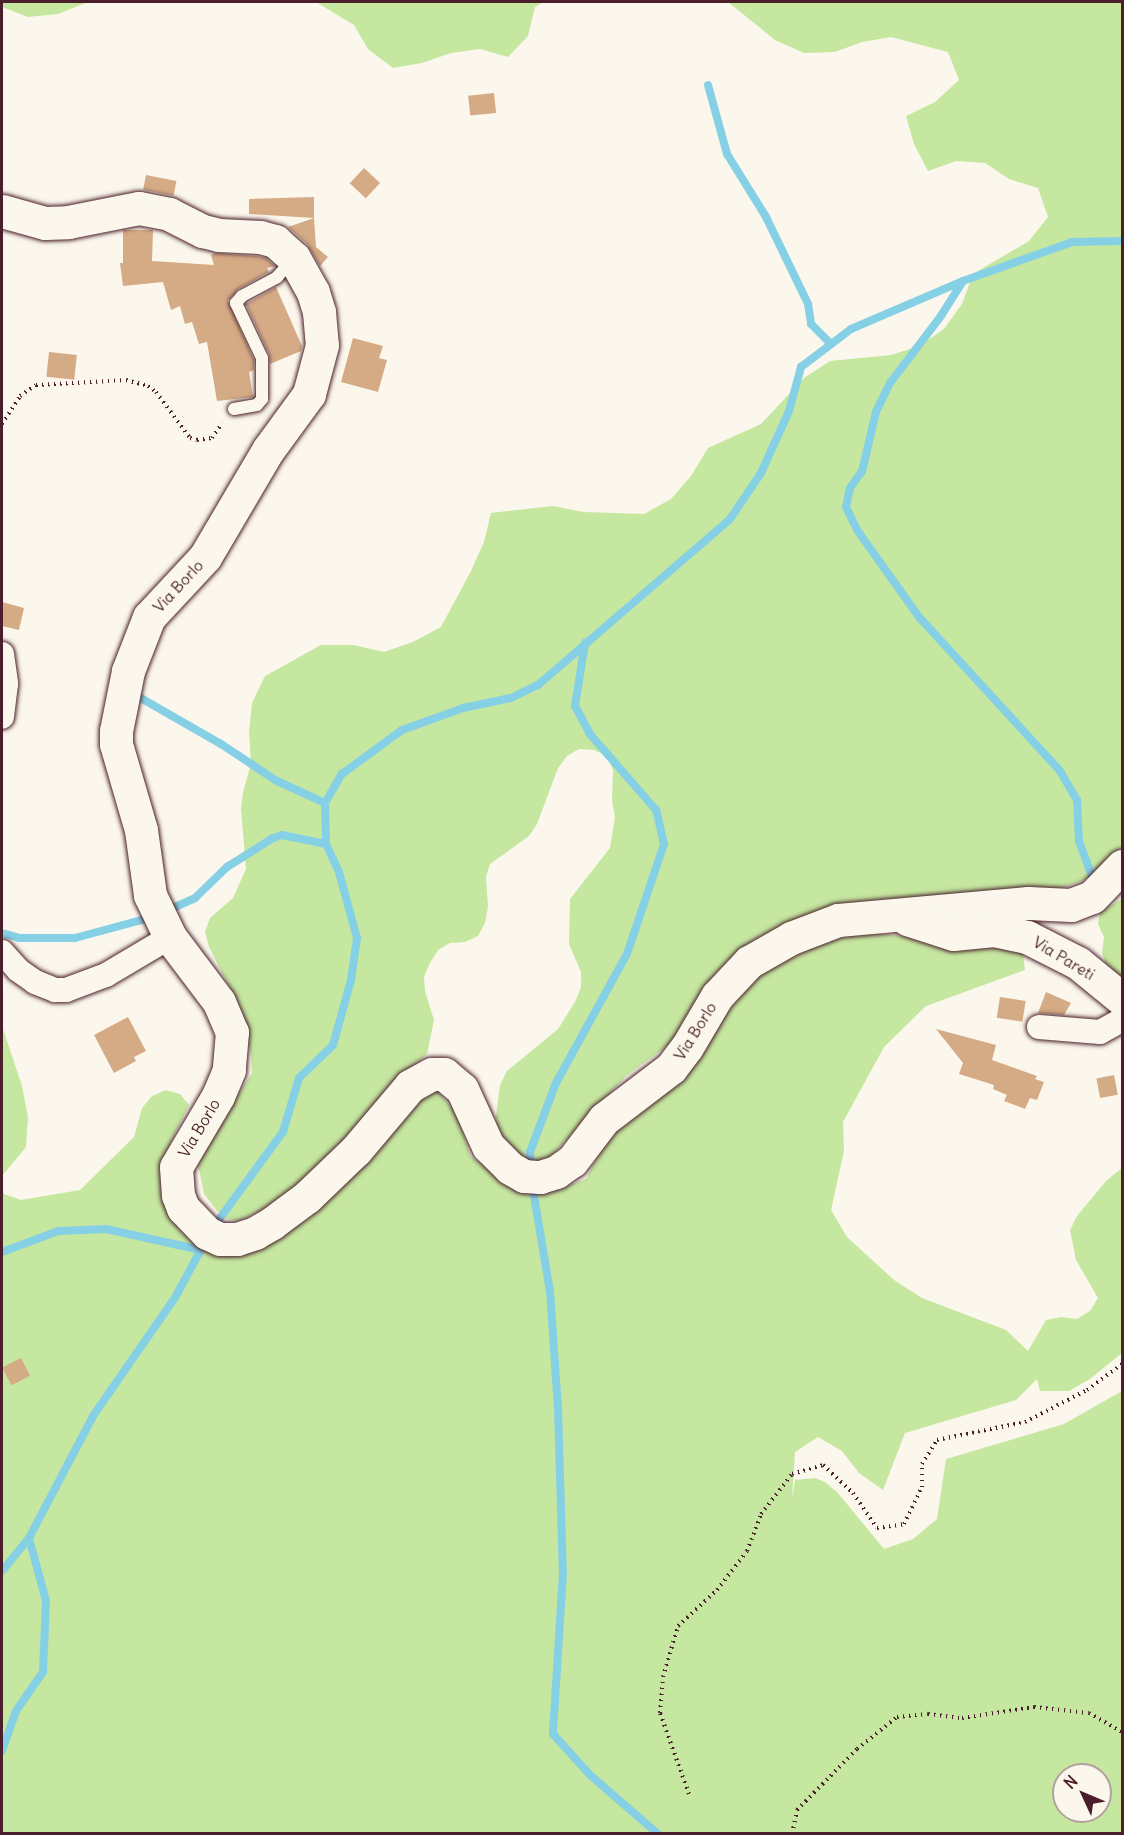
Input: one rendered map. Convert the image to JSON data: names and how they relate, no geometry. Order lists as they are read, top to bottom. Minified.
{"streets":{"main road":["Via Borlo","Via Pareti"]},"crossings":[["Via Borlo","Via Pareti"]],"north":"top left"}
